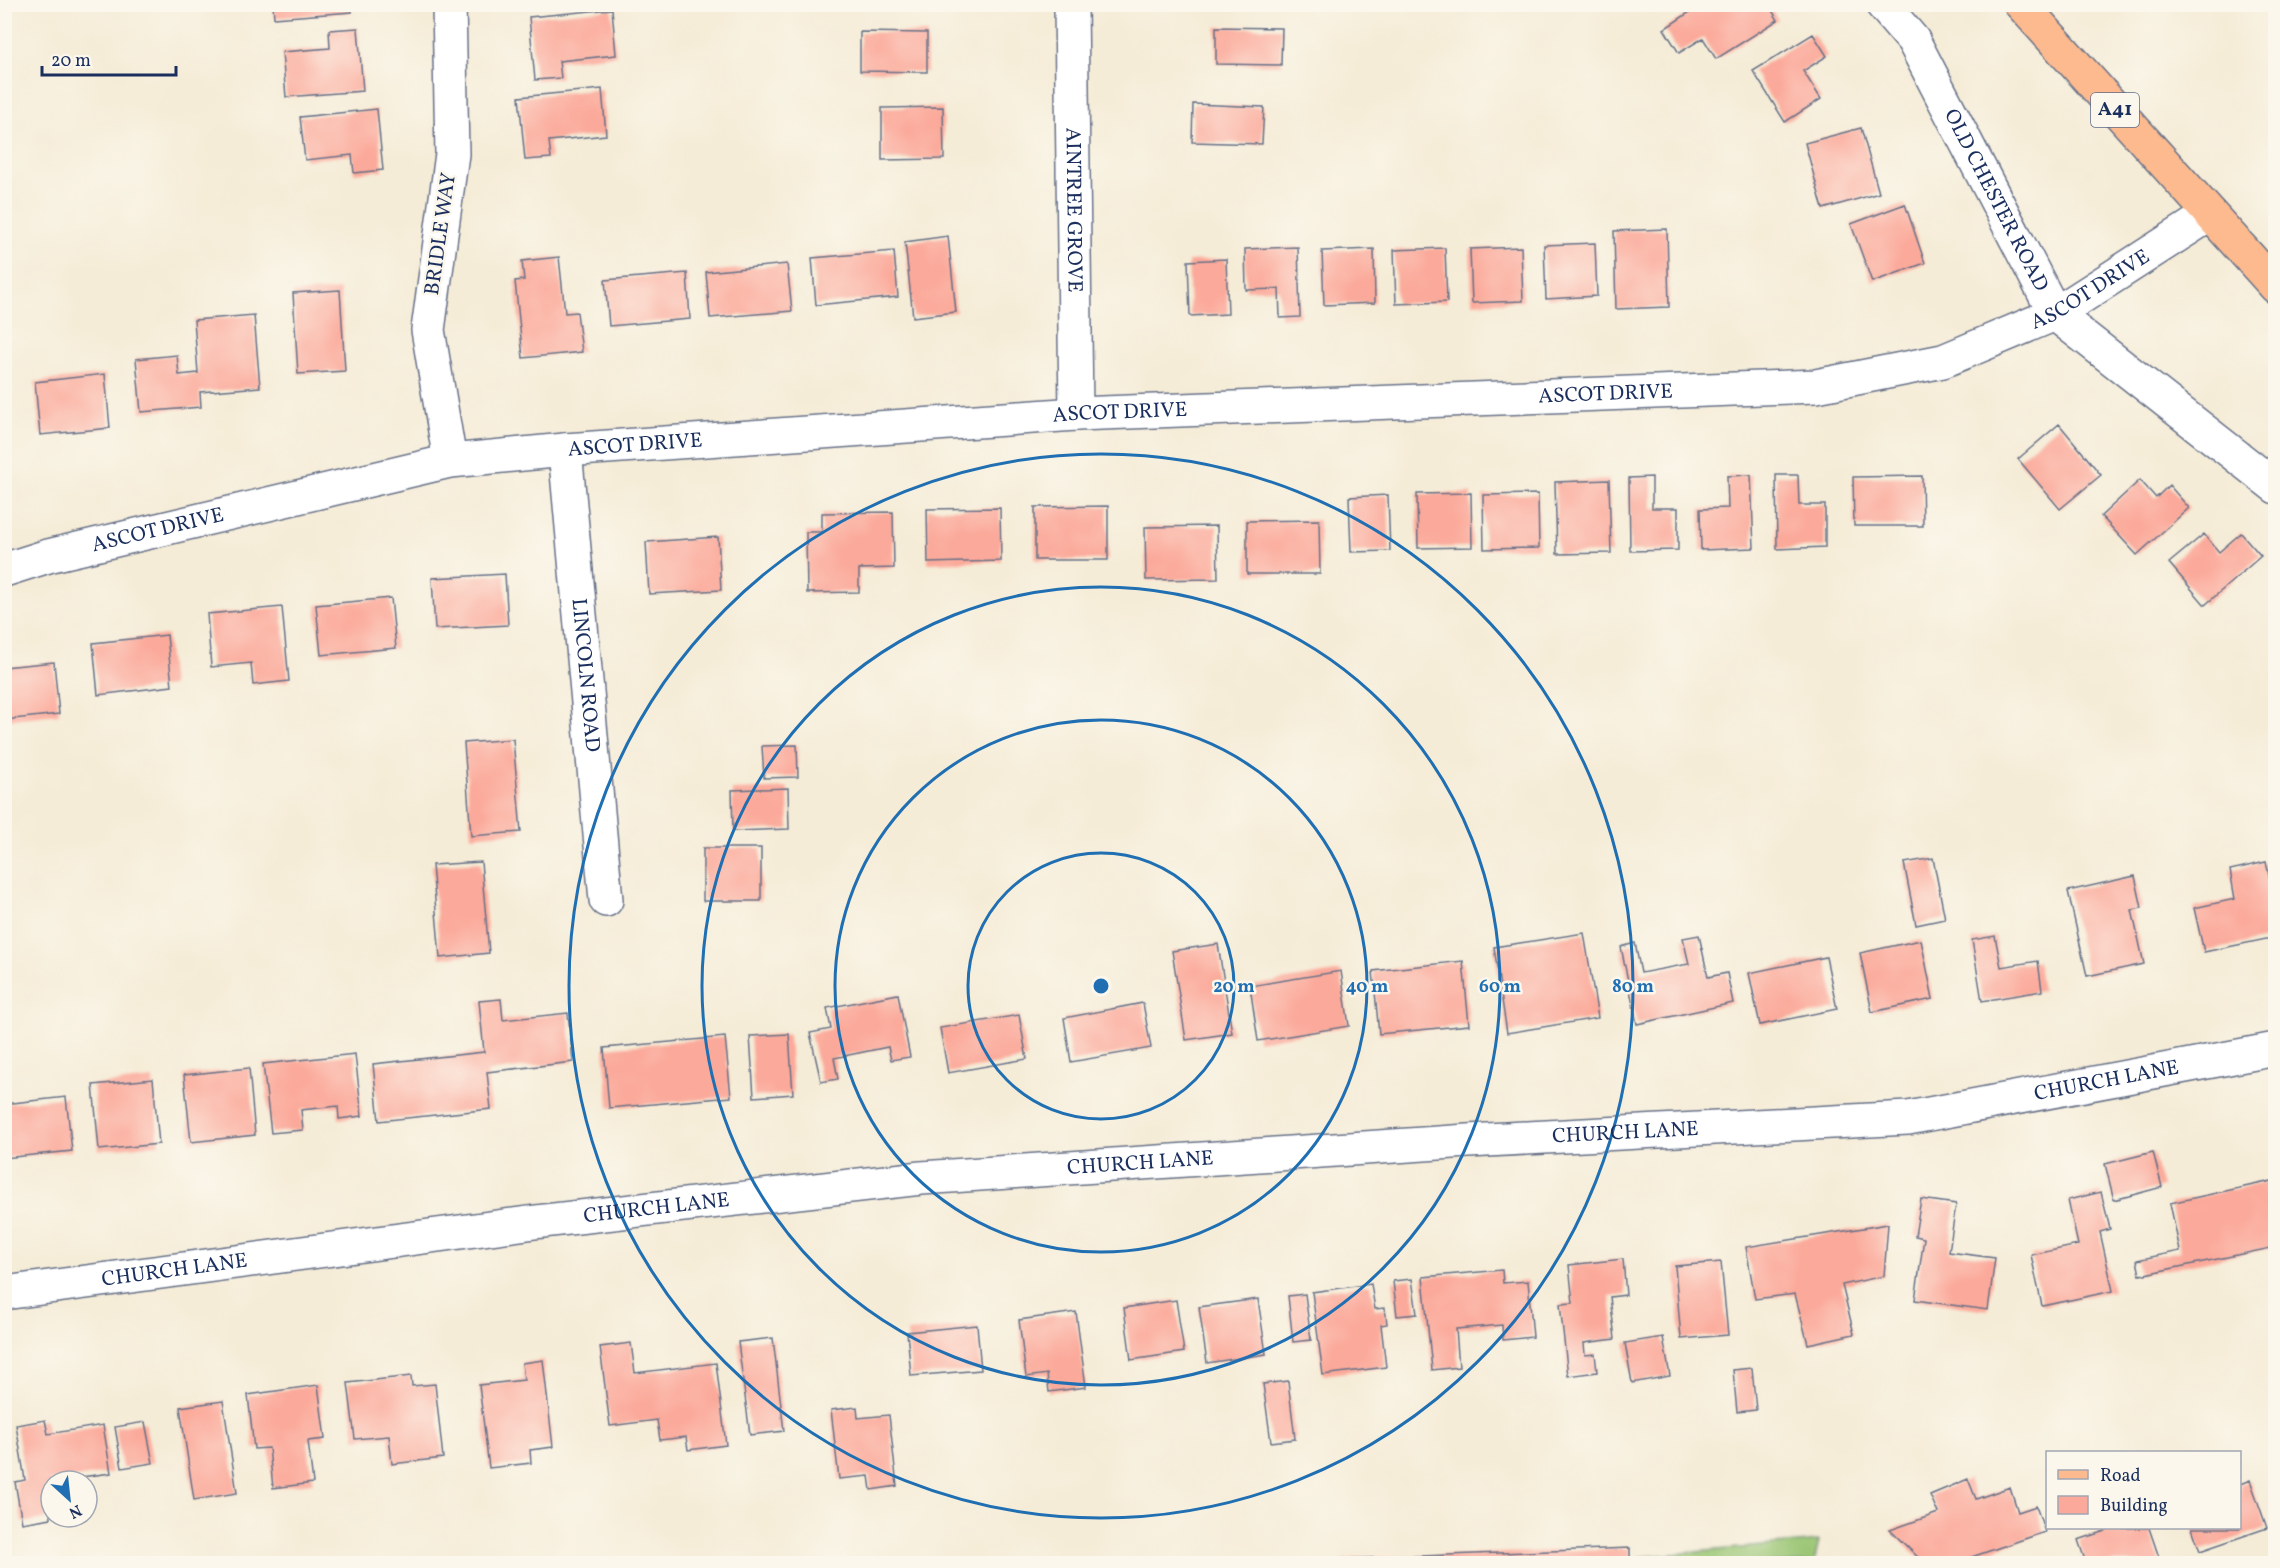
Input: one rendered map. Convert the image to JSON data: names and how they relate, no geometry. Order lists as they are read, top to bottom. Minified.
{"streets":{"main road":["A41"],"street":["OLD CHESTER ROAD","AINTREE GROVE","BRIDLE WAY","ASCOT DRIVE","LINCOLN ROAD","CHURCH LANE"]},"crossings":[["A41","ASCOT DRIVE"],["OLD CHESTER ROAD","ASCOT DRIVE"],["AINTREE GROVE","ASCOT DRIVE"],["BRIDLE WAY","ASCOT DRIVE"],["ASCOT DRIVE","LINCOLN ROAD"]],"legend":["Road","Building"],"scale_bar":"20 m","north":"bottom right","rings":["20 m","40 m","60 m","80 m"]}
